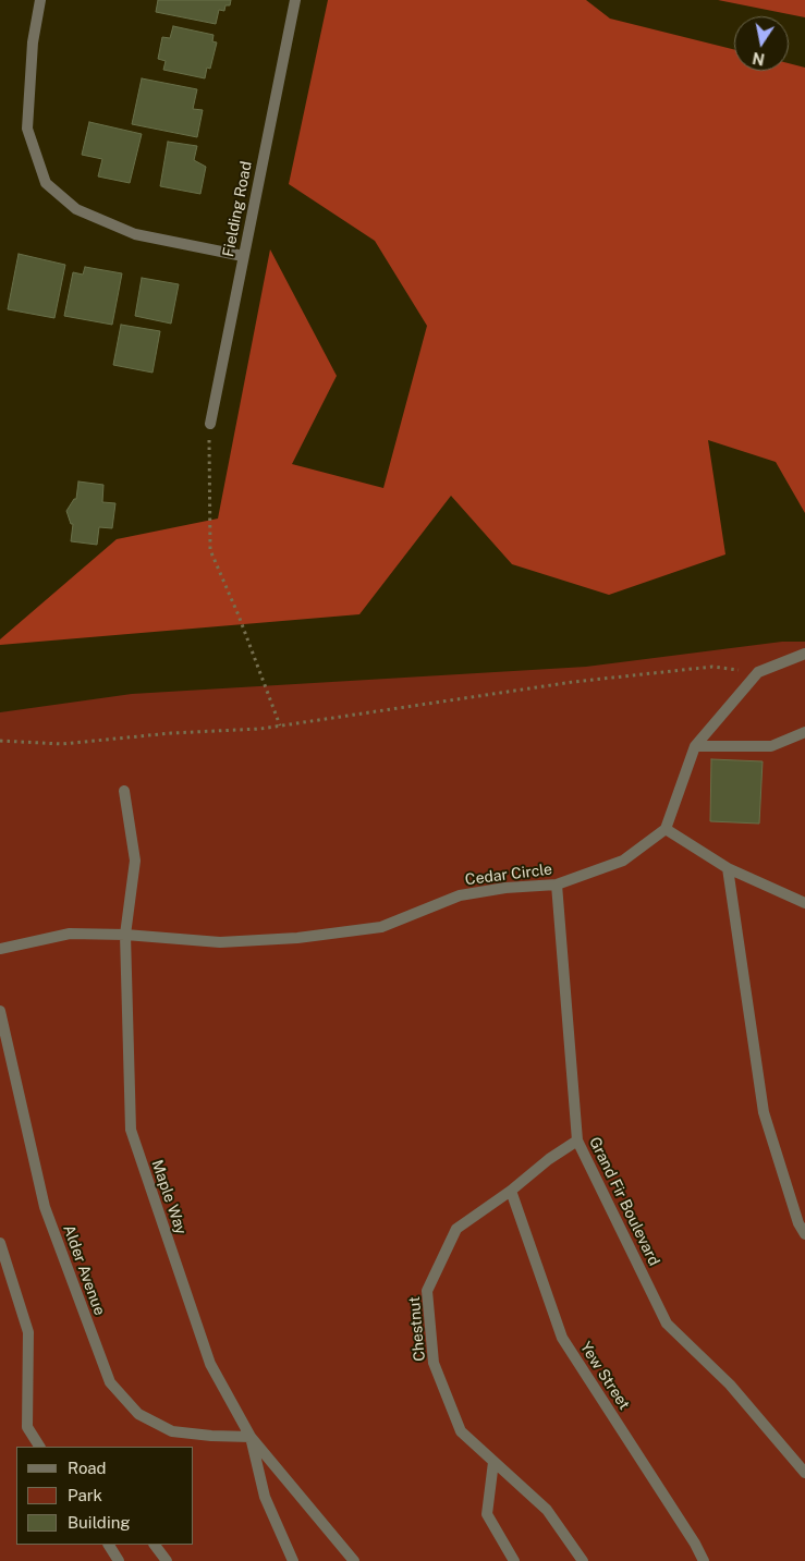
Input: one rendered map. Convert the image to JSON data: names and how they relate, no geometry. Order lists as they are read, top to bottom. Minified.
{"streets":{"street":["Fielding Road","Cedar Circle","Maple Way","Grand Fir Boulevard","Alder Avenue","Chestnut","Yew Street"]},"crossings":[["Cedar Circle","Maple Way"],["Cedar Circle","Grand Fir Boulevard"],["Maple Way","Alder Avenue"],["Grand Fir Boulevard","Chestnut"],["Chestnut","Yew Street"]],"legend":["Road","Park","Building"],"north":"bottom"}
